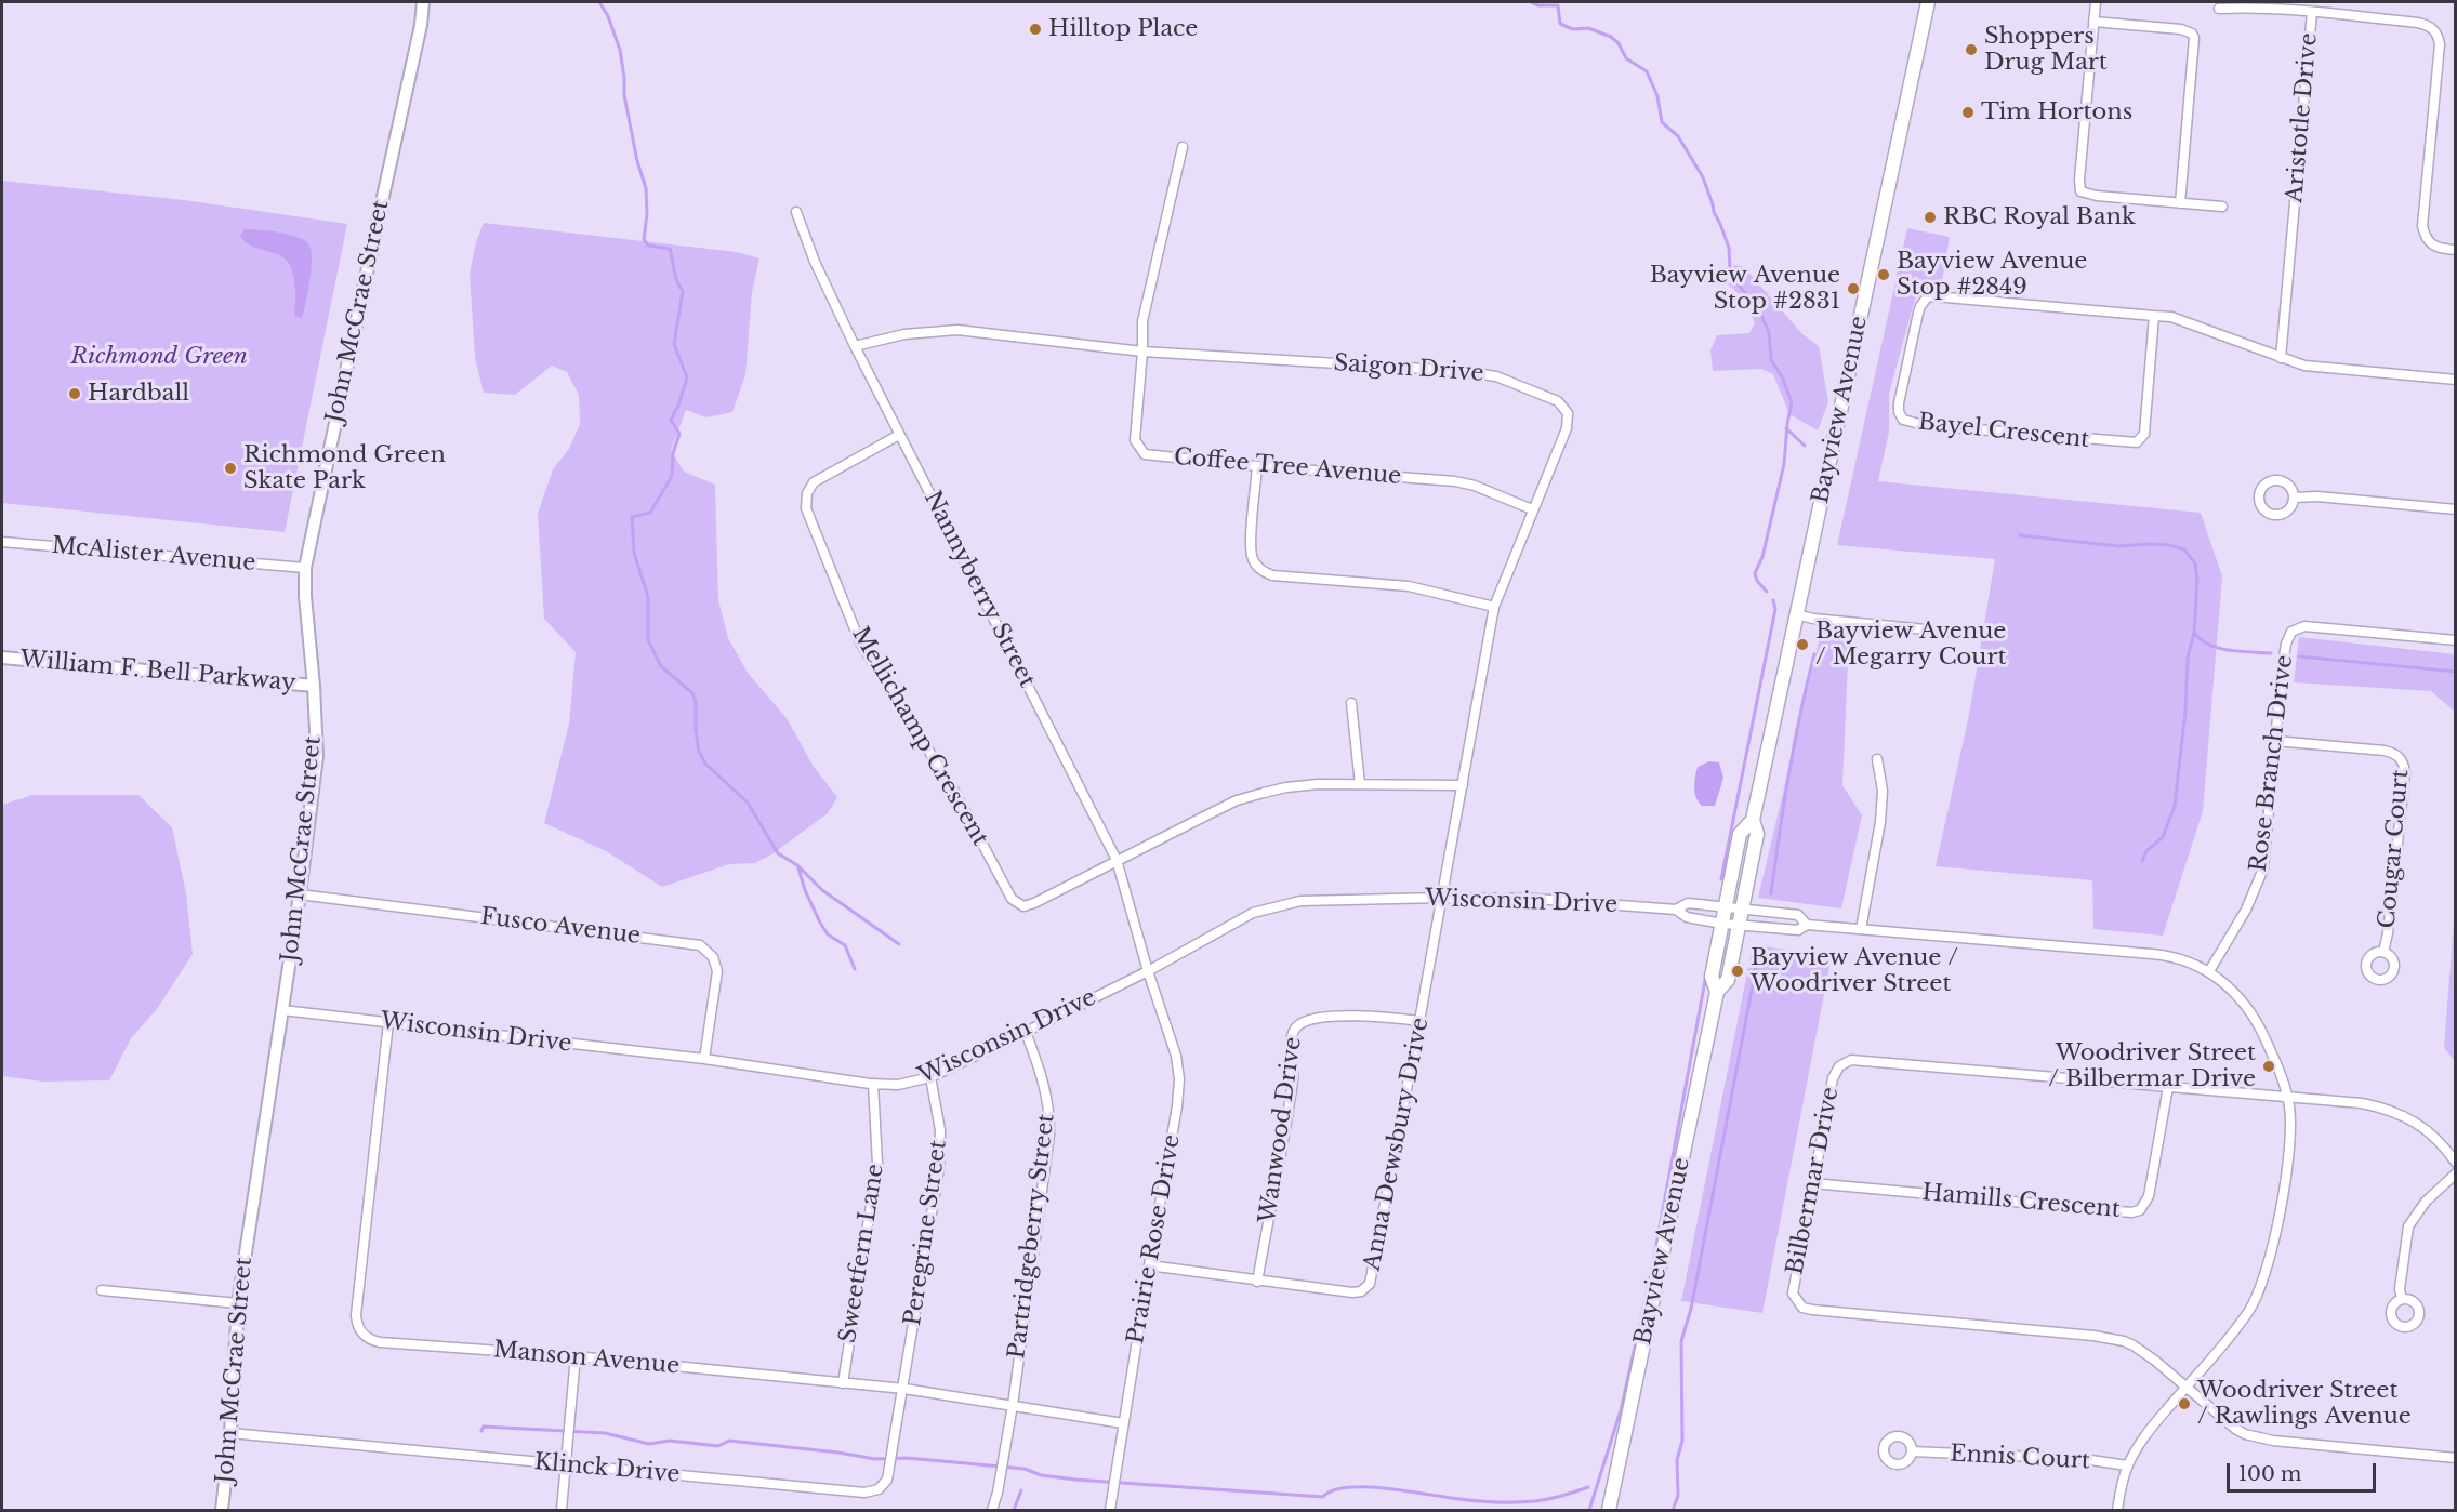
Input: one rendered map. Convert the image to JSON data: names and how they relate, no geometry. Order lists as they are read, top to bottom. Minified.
{"streets":{"main road":["Bayview Avenue"],"street":["Aristotle Drive","John McCrae Street","Saigon Drive","Bayel Crescent","Coffee Tree Avenue","McAlister Avenue","Nannyberry Street","William F. Bell Parkway","Mellichamp Crescent","Rose Branch Drive","Cougar Court","Wisconsin Drive","Fusco Avenue","Wanwood Drive","Anna Dewsbury Drive","Bilbermar Drive","Hamills Crescent","Peregrine Street","Partridgeberry Street","Prairie Rose Drive","Sweetfern Lane","Manson Avenue","Ennis Court","Klinck Drive"]},"crossings":[["John McCrae Street","McAlister Avenue"],["John McCrae Street","William F. Bell Parkway"],["John McCrae Street","Wisconsin Drive"],["John McCrae Street","Fusco Avenue"],["John McCrae Street","Klinck Drive"],["Saigon Drive","Coffee Tree Avenue"],["Saigon Drive","Nannyberry Street"],["Saigon Drive","Wisconsin Drive"],["Saigon Drive","Anna Dewsbury Drive"],["Bayview Avenue","Wisconsin Drive"],["Nannyberry Street","Mellichamp Crescent"],["Nannyberry Street","Wisconsin Drive"],["Nannyberry Street","Prairie Rose Drive"],["Rose Branch Drive","Cougar Court"],["Wisconsin Drive","Fusco Avenue"],["Wisconsin Drive","Anna Dewsbury Drive"],["Wisconsin Drive","Peregrine Street"],["Wisconsin Drive","Partridgeberry Street"],["Wisconsin Drive","Prairie Rose Drive"],["Wisconsin Drive","Sweetfern Lane"],["Wisconsin Drive","Manson Avenue"],["Wanwood Drive","Anna Dewsbury Drive"],["Anna Dewsbury Drive","Prairie Rose Drive"],["Bilbermar Drive","Hamills Crescent"],["Peregrine Street","Manson Avenue"],["Peregrine Street","Klinck Drive"],["Partridgeberry Street","Manson Avenue"],["Prairie Rose Drive","Manson Avenue"],["Sweetfern Lane","Manson Avenue"],["Manson Avenue","Klinck Drive"]],"parks":["Richmond Green"],"places":["Hilltop Place","Shoppers Drug Mart","Tim Hortons","RBC Royal Bank","Bayview Avenue Stop #2849","Bayview Avenue Stop #2831","Hardball","Richmond Green Skate Park","Bayview Avenue / Megarry Court","Bayview Avenue / Woodriver Street","Woodriver Street / Bilbermar Drive","Woodriver Street / Rawlings Avenue"],"scale_bar":"100 m"}
